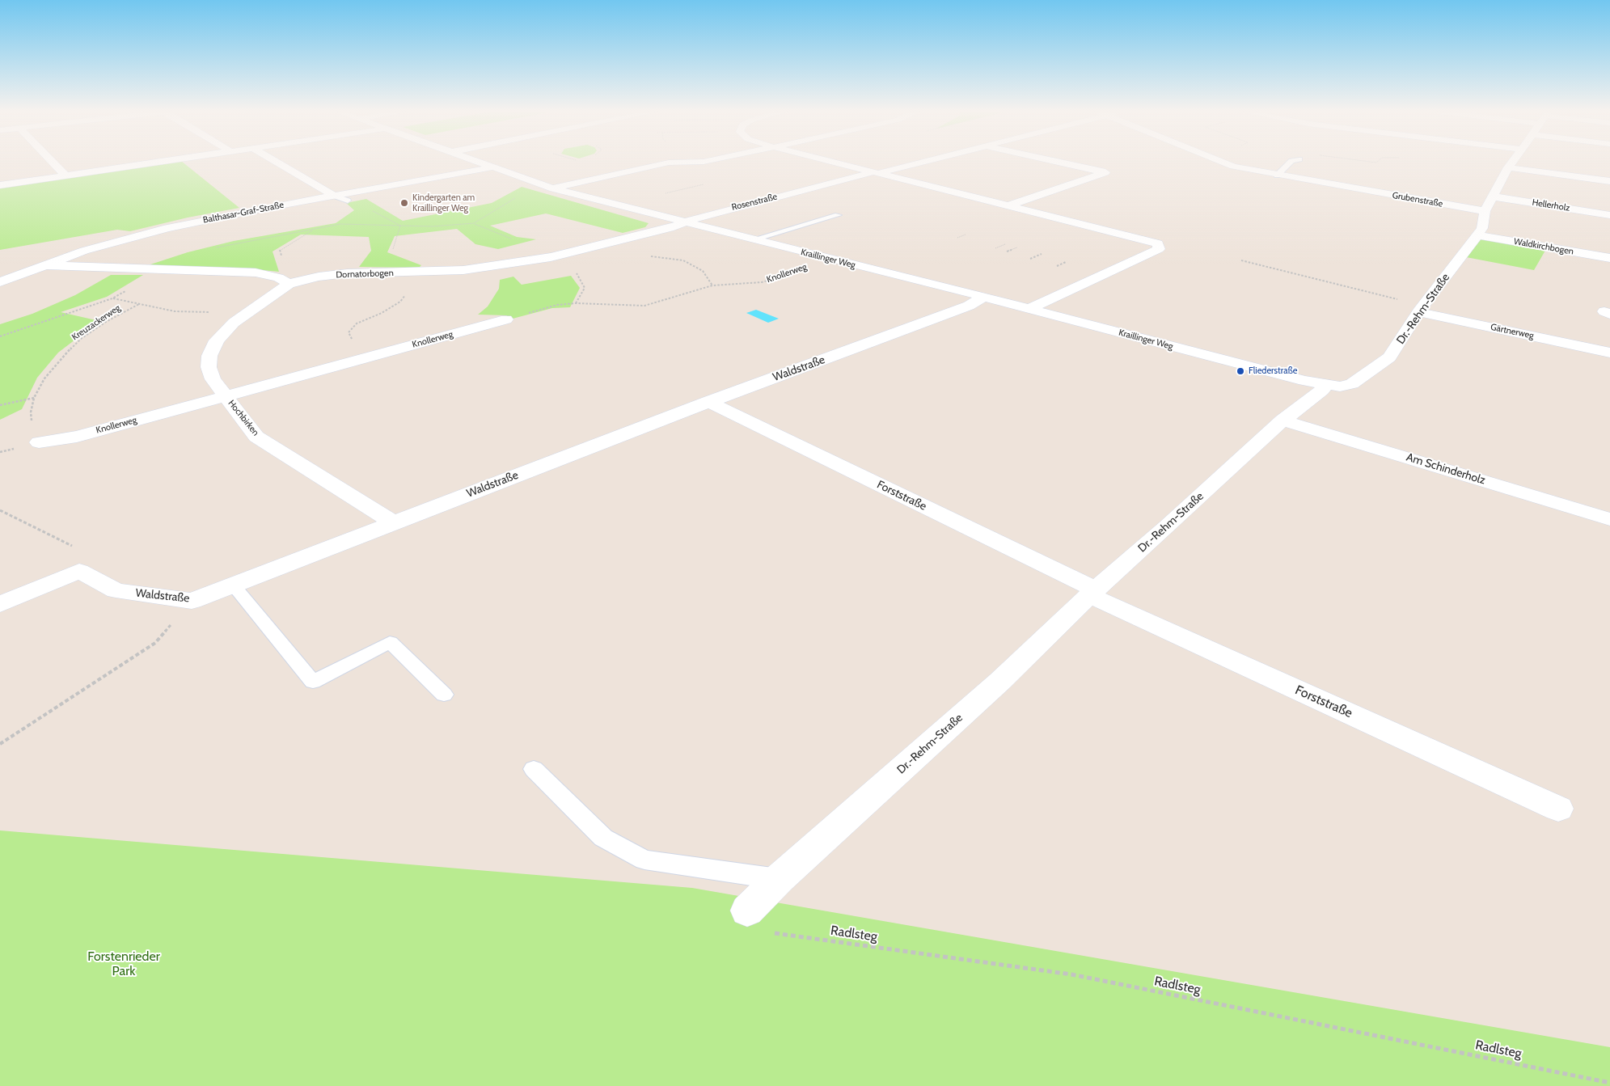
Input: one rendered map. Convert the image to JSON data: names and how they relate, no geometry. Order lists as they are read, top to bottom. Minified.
{"streets":{"street":["Grubenstraße","Rosenstraße","Hellerholz","Balthasar-Graf-Straße","Waldkirchbogen","Kraillinger Weg","Knollerweg","Dornatorbogen","Dr.-Rehm-Straße","Gärtnerweg","Waldstraße","Hochbirken","Am Schinderholz","Forststraße"],"path":["Kreuzackerweg","Radlsteg"]},"crossings":[["Grubenstraße","Dr.-Rehm-Straße"],["Rosenstraße","Kraillinger Weg"],["Rosenstraße","Dornatorbogen"],["Hellerholz","Dr.-Rehm-Straße"],["Balthasar-Graf-Straße","Kraillinger Weg"],["Balthasar-Graf-Straße","Dornatorbogen"],["Waldkirchbogen","Dr.-Rehm-Straße"],["Kraillinger Weg","Knollerweg"],["Kraillinger Weg","Dornatorbogen"],["Kraillinger Weg","Dr.-Rehm-Straße"],["Kraillinger Weg","Waldstraße"],["Knollerweg","Kreuzackerweg"],["Knollerweg","Hochbirken"],["Dornatorbogen","Hochbirken"],["Dr.-Rehm-Straße","Gärtnerweg"],["Dr.-Rehm-Straße","Am Schinderholz"],["Dr.-Rehm-Straße","Forststraße"],["Dr.-Rehm-Straße","Radlsteg"],["Kreuzackerweg","Hochbirken"],["Waldstraße","Hochbirken"],["Waldstraße","Forststraße"]],"parks":["Forstenrieder Park"],"places":["Kindergarten am Kraillinger Weg","Fliederstraße"]}
